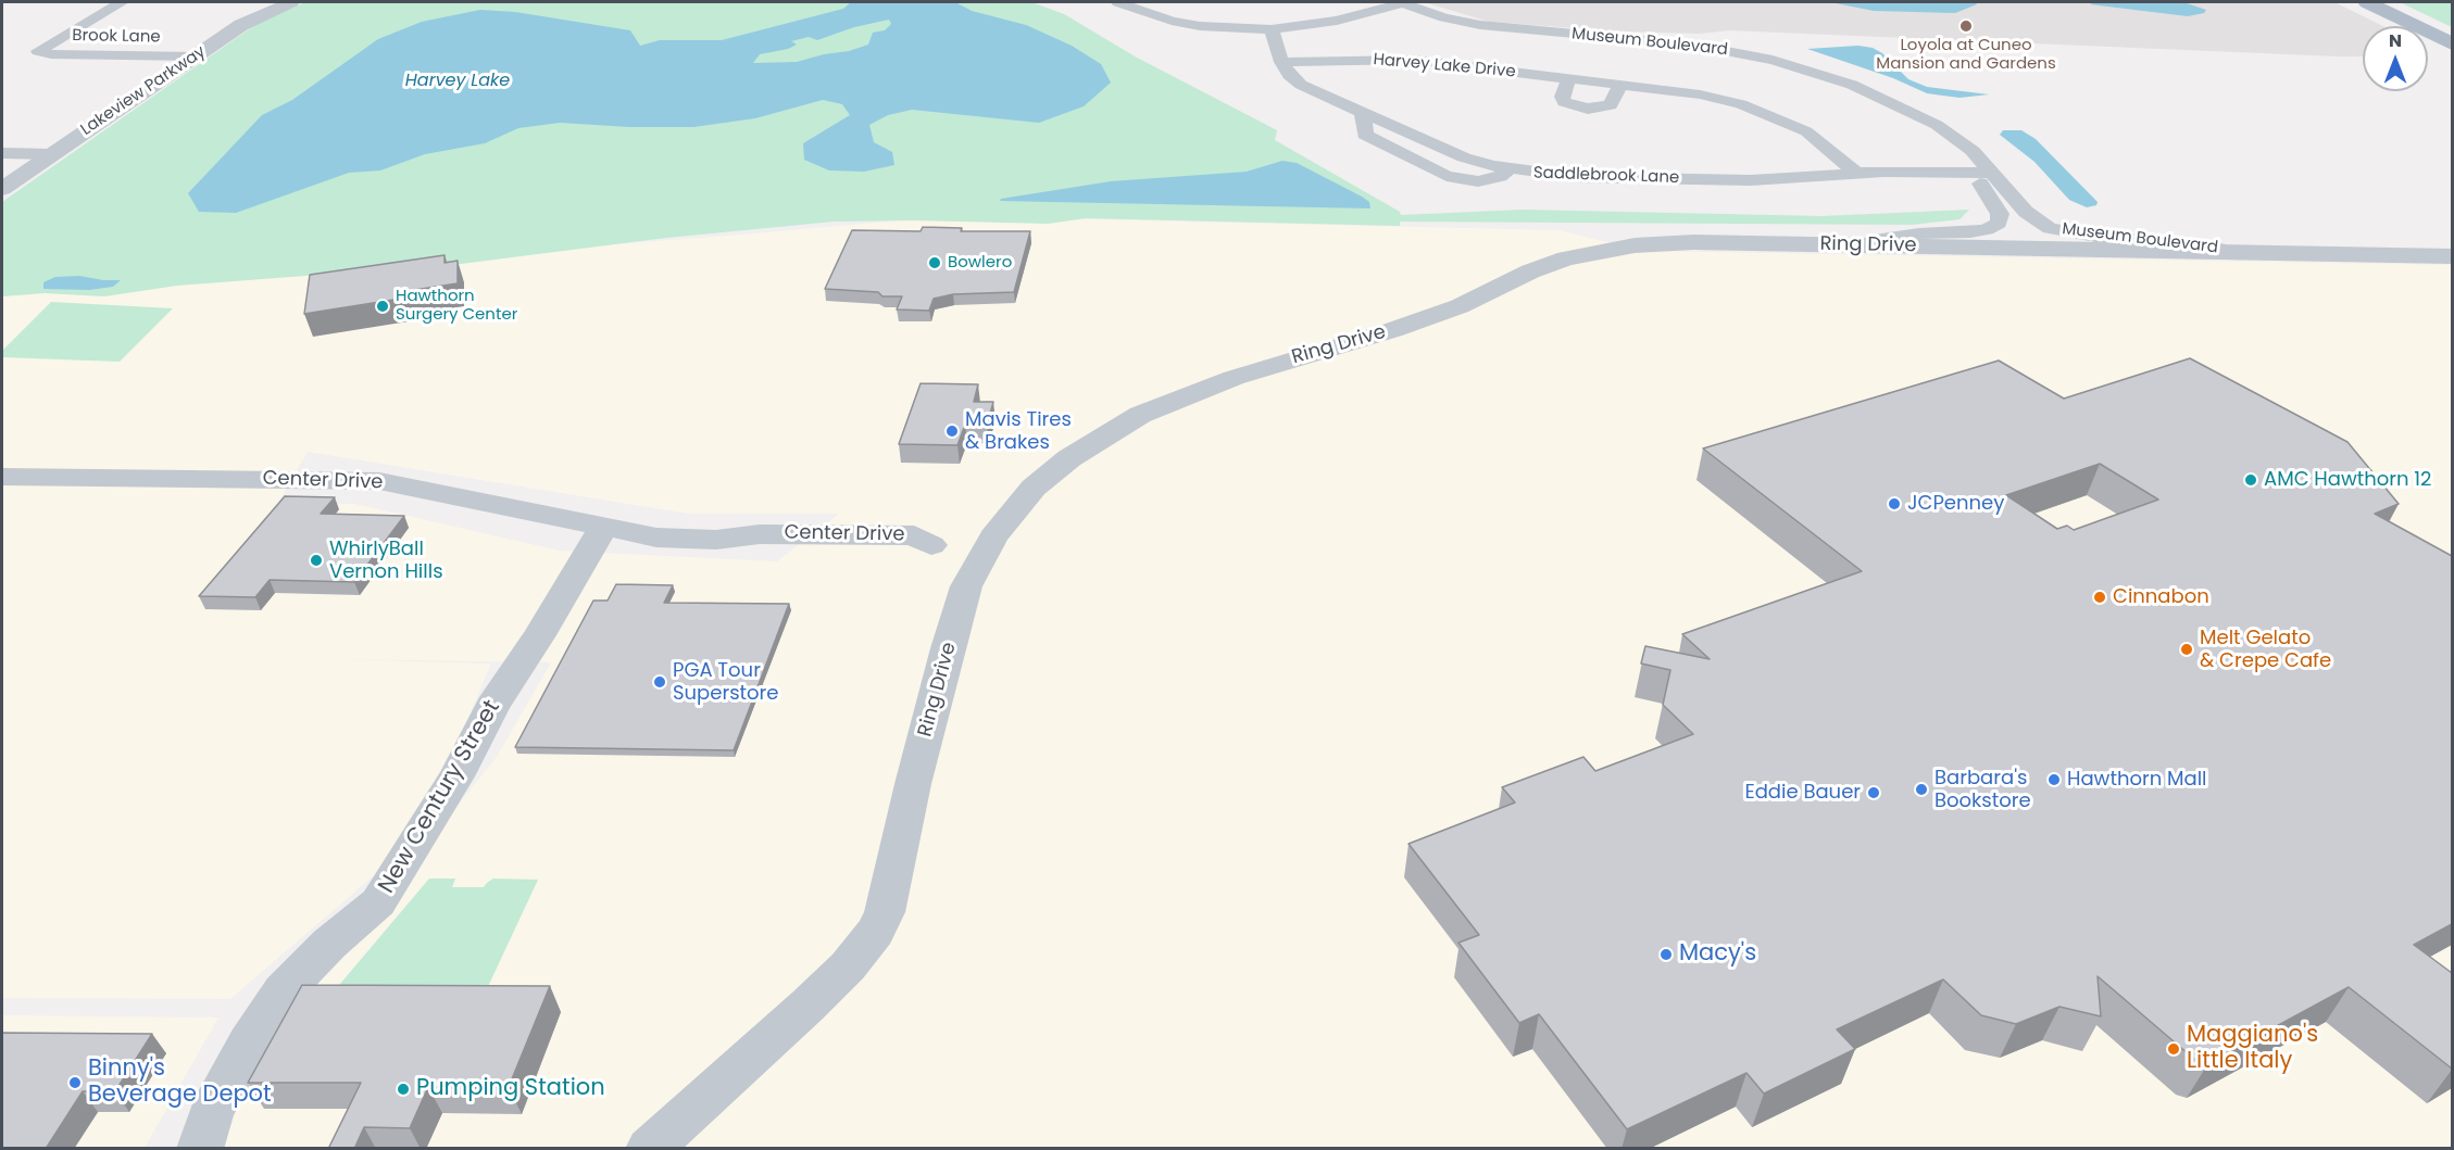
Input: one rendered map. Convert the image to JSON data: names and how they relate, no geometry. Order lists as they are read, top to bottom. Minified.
{"streets":{"street":["Brook Lane","Museum Boulevard","Harvey Lake Drive","Lakeview Parkway","Saddlebrook Lane","Ring Drive","Center Drive","New Century Street"]},"crossings":[["Brook Lane","Lakeview Parkway"],["Museum Boulevard","Saddlebrook Lane"],["Museum Boulevard","Ring Drive"],["Harvey Lake Drive","Saddlebrook Lane"],["Ring Drive","Center Drive"],["Center Drive","New Century Street"]],"water":["Harvey Lake"],"places":["Loyola at Cuneo Mansion and Gardens","Bowlero","Hawthorn Surgery Center","Mavis Tires & Brakes","AMC Hawthorn 12","JCPenney","WhirlyBall Vernon Hills","Cinnabon","Melt Gelato & Crepe Cafe","PGA Tour Superstore","Hawthorn Mall","Barbara's Bookstore","Eddie Bauer","Macy's","Maggiano's Little Italy","Binny's Beverage Depot","Pumping Station"],"north":"top"}
